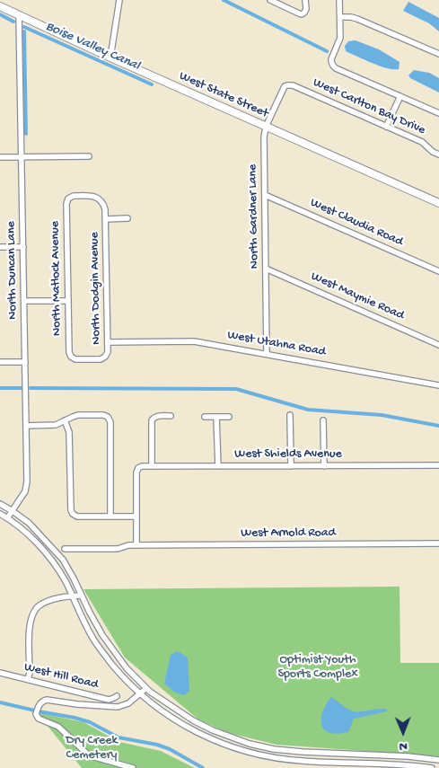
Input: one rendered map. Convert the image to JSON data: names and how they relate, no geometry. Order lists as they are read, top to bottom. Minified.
{"streets":{"main road":["West State Street"],"street":["West Carlton Bay Drive","North Gardner Lane","West Claudia Road","North Duncan Lane","North Matlock Avenue","North Dodgin Avenue","West Maymie Road","West Utahna Road","West Shields Avenue","West Arnold Road","West Hill Road"]},"crossings":[["West State Street","North Gardner Lane"],["West State Street","North Duncan Lane"],["West Carlton Bay Drive","North Gardner Lane"],["North Gardner Lane","West Claudia Road"],["North Gardner Lane","West Maymie Road"],["North Gardner Lane","West Utahna Road"],["North Matlock Avenue","North Dodgin Avenue"],["North Dodgin Avenue","West Utahna Road"]],"water":["Boise Valley Canal"],"parks":["Optimist Youth Sports Complex","Dry Creek Cemetery"],"north":"bottom"}
